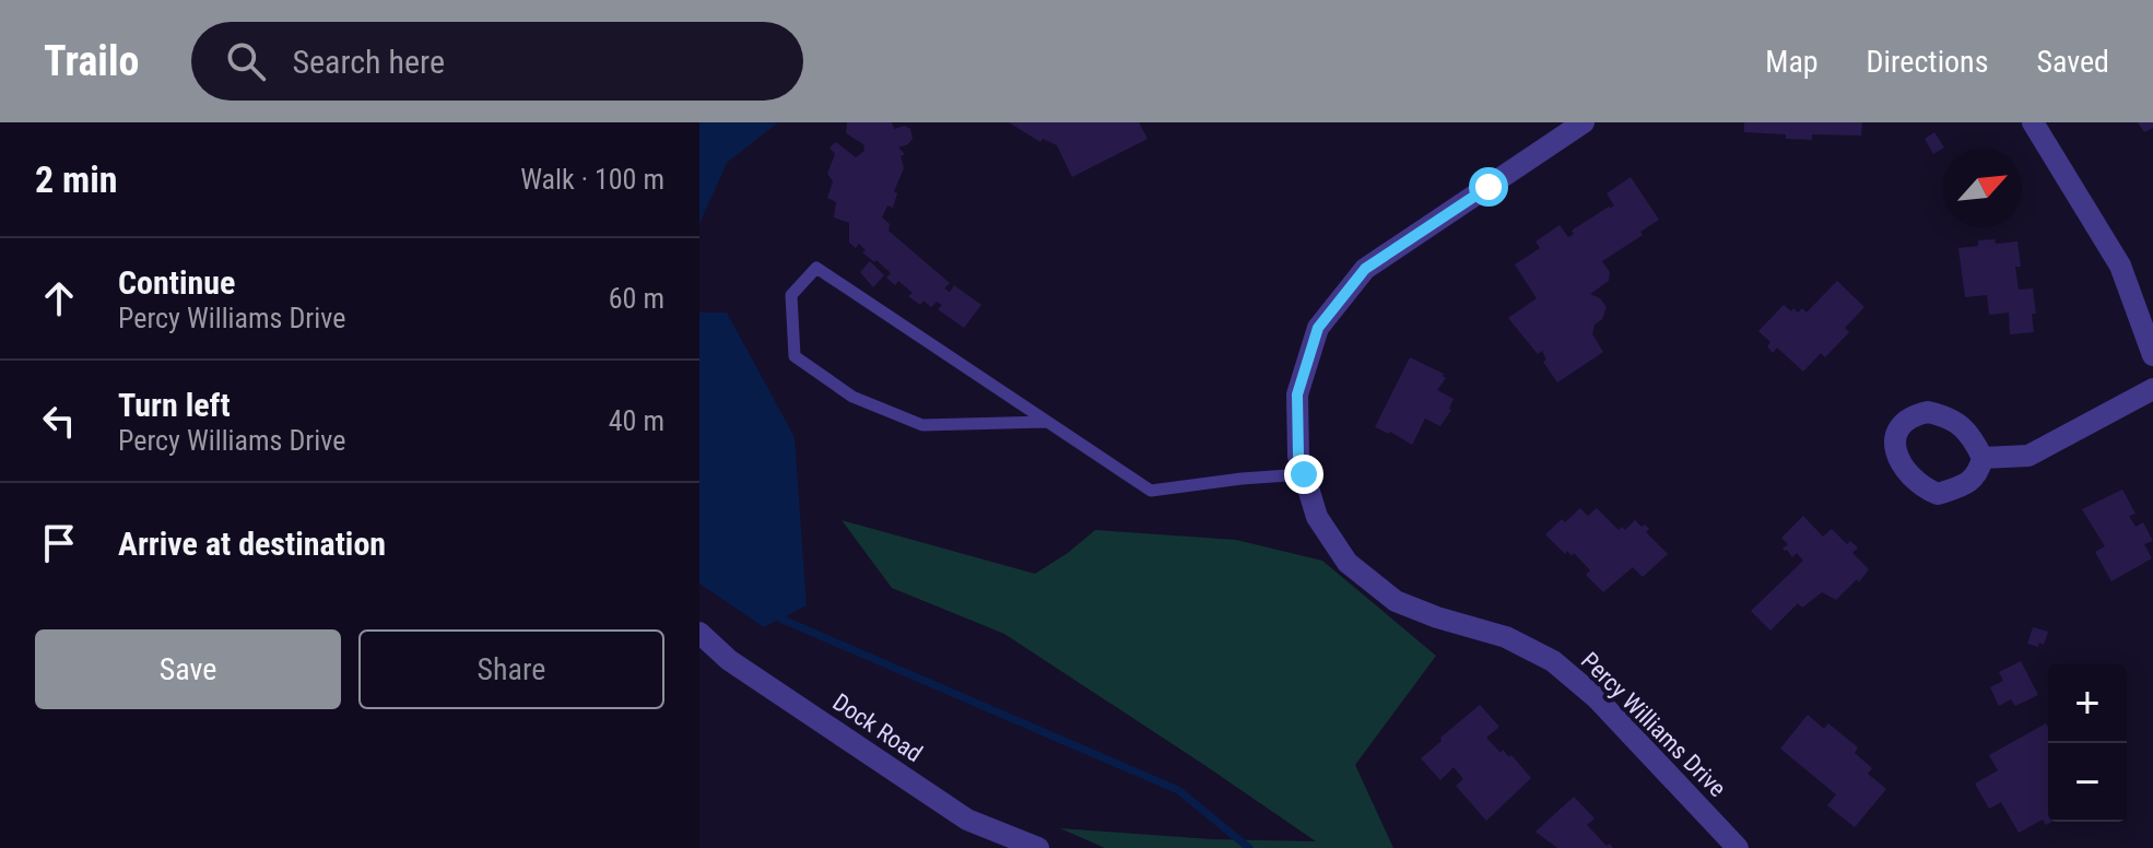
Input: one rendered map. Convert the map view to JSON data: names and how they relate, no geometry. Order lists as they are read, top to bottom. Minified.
{"streets":{"street":["Percy Williams Drive","Dock Road"]},"north":"top right","page":{"header":"Trailo","search":"Search here","nav":["Map","Directions","Saved"],"heading":["2 min","Walk · 100 m"],"list":[["Continue","Percy Williams Drive","60 m"],["Turn left","Percy Williams Drive","40 m"],"Arrive at destination"],"buttons":["Save","Share"],"map_buttons":["+","−"]}}
